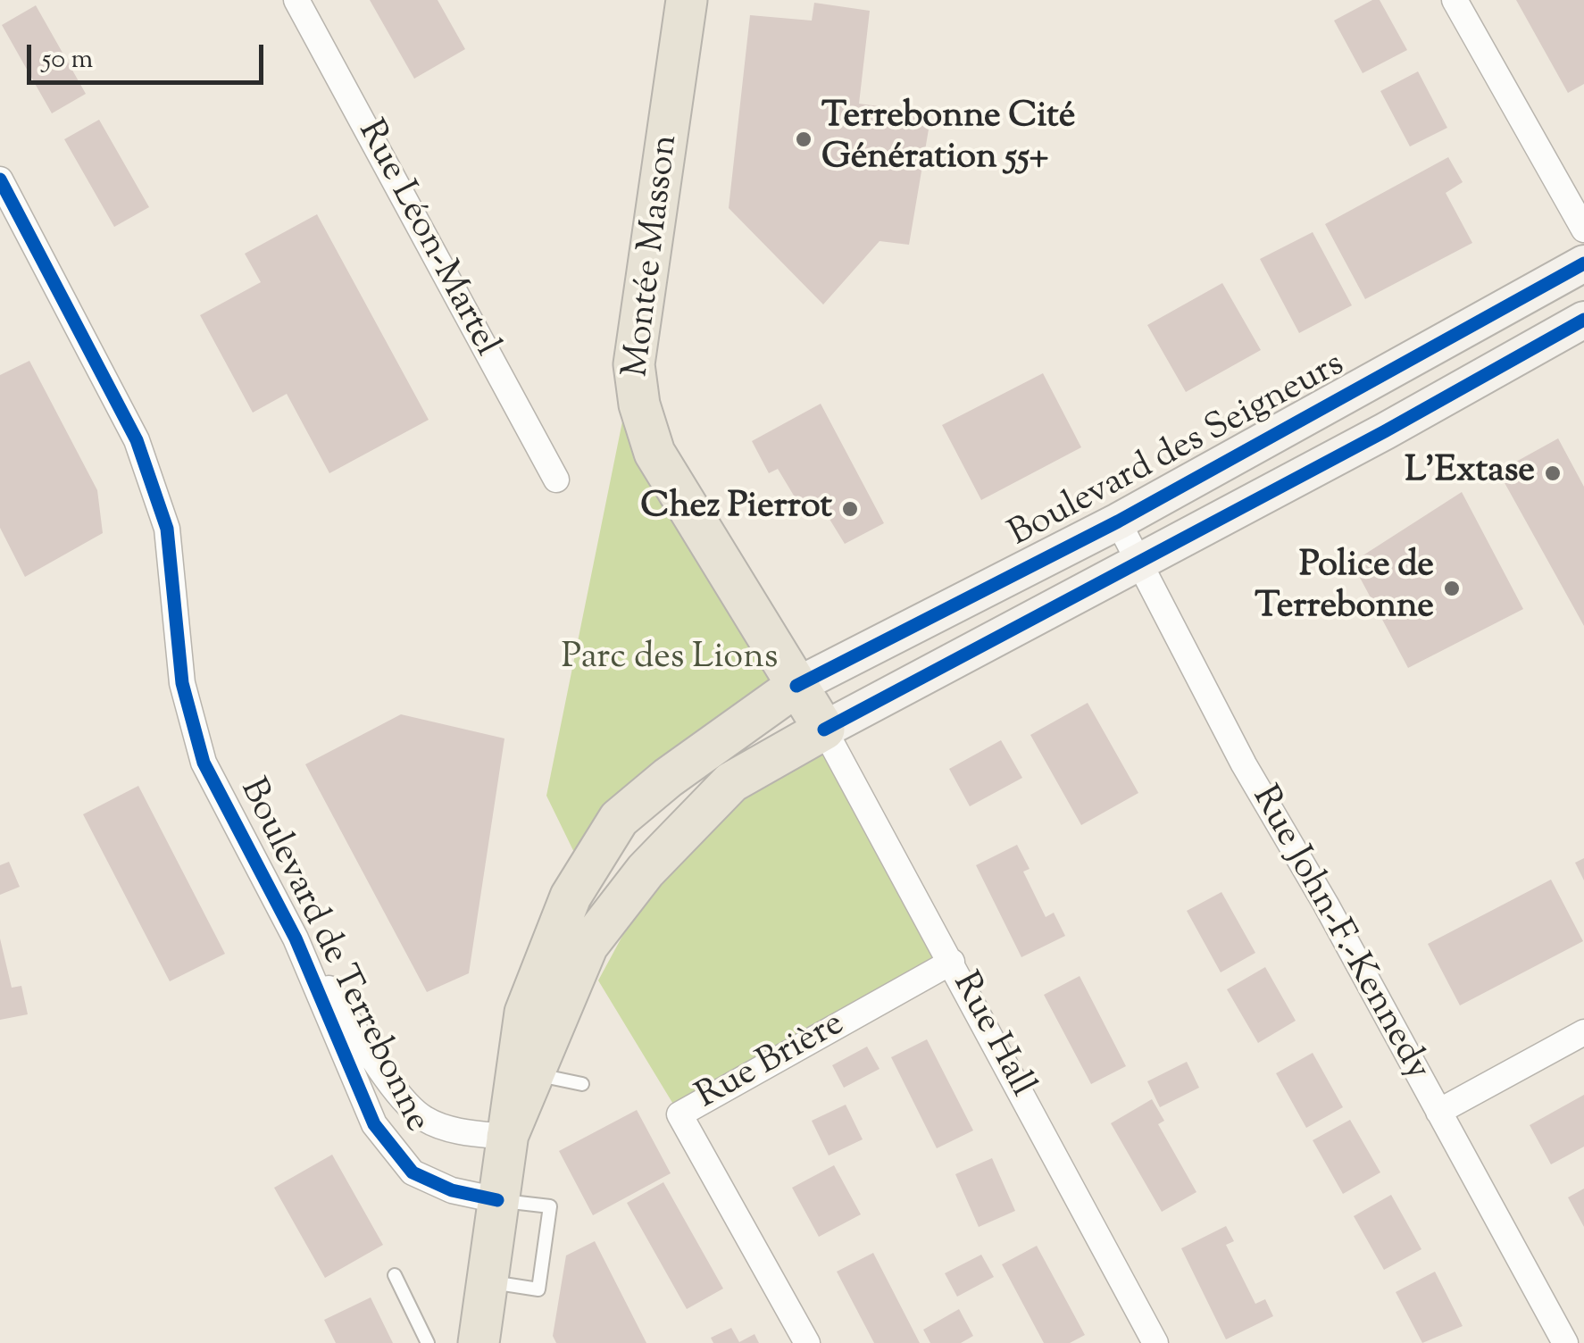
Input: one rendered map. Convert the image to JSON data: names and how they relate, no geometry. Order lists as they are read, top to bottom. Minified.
{"streets":{"main road":["Montée Masson","Boulevard des Seigneurs"],"street":["Rue Léon-Martel","Rue John-F.-Kennedy","Boulevard de Terrebonne","Rue Hall","Rue Brière"]},"crossings":[["Montée Masson","Boulevard des Seigneurs"],["Montée Masson","Rue Hall"],["Boulevard des Seigneurs","Rue John-F.-Kennedy"],["Rue Hall","Rue Brière"]],"parks":["Parc des Lions"],"places":["Terrebonne Cité Génération 55+","L'Extase","Chez Pierrot","Police de Terrebonne"],"scale_bar":"50 m"}
